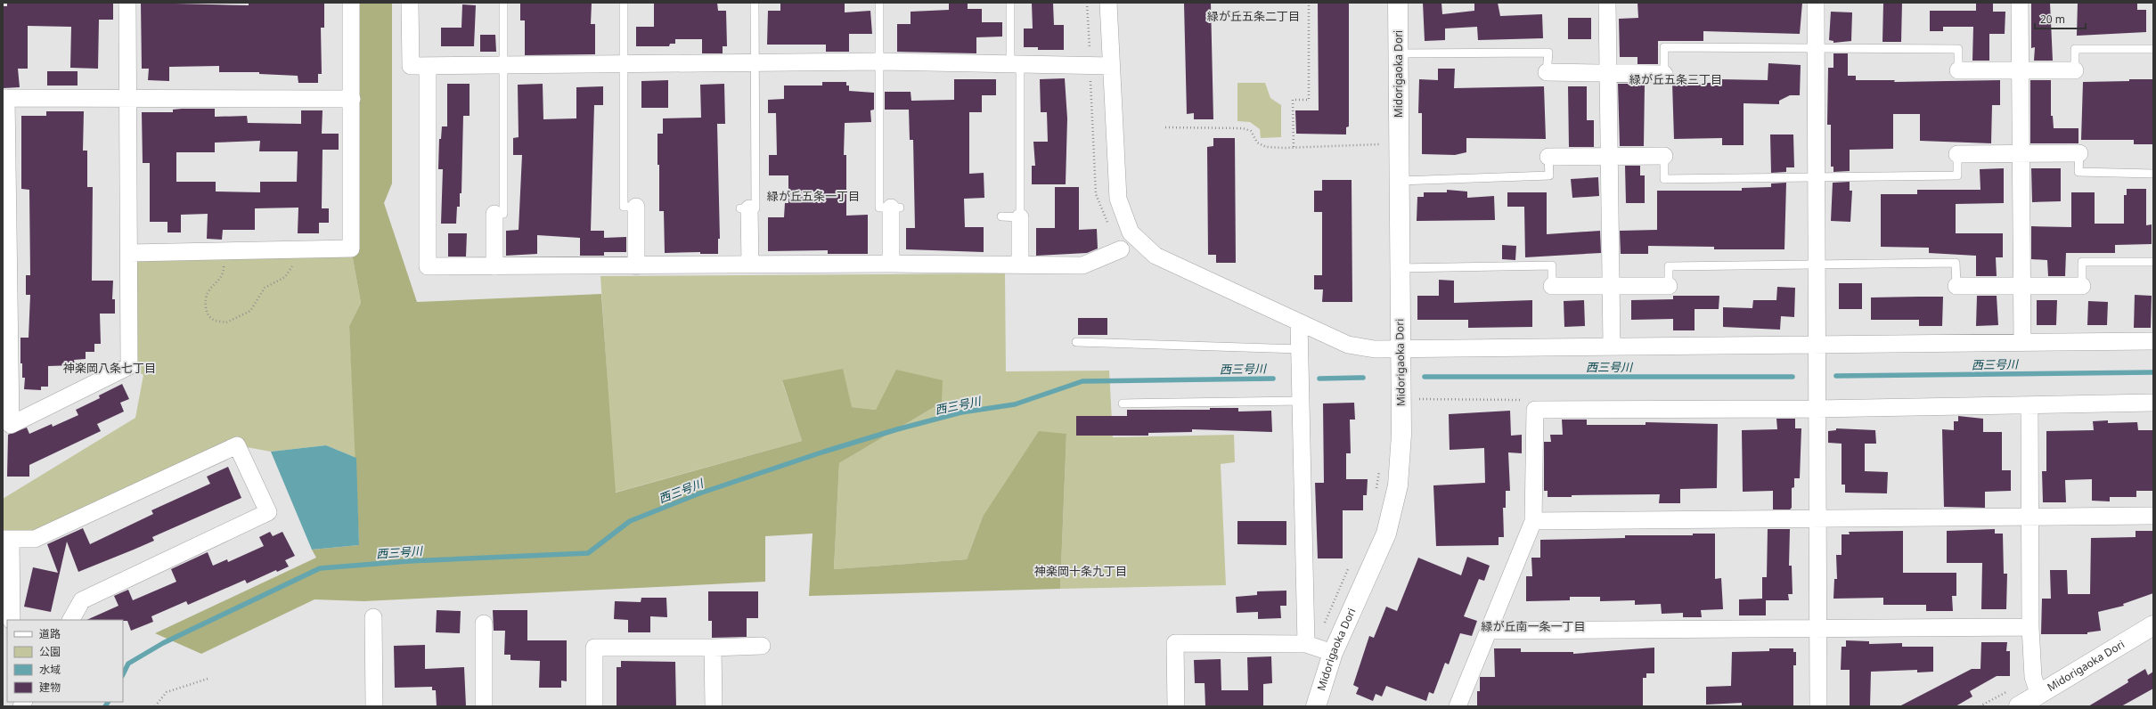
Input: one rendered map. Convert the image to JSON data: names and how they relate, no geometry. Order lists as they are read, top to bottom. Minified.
{"streets":{"street":["Midorigaoka Dori"]},"districts":["緑が丘五条二丁目","緑が丘五条三丁目","緑が丘五条一丁目","神楽岡八条七丁目","神楽岡十条九丁目","緑が丘南一条一丁目"],"water":["西三号川"],"legend":["道路","公園","水域","建物"],"scale_bar":"20 m"}
